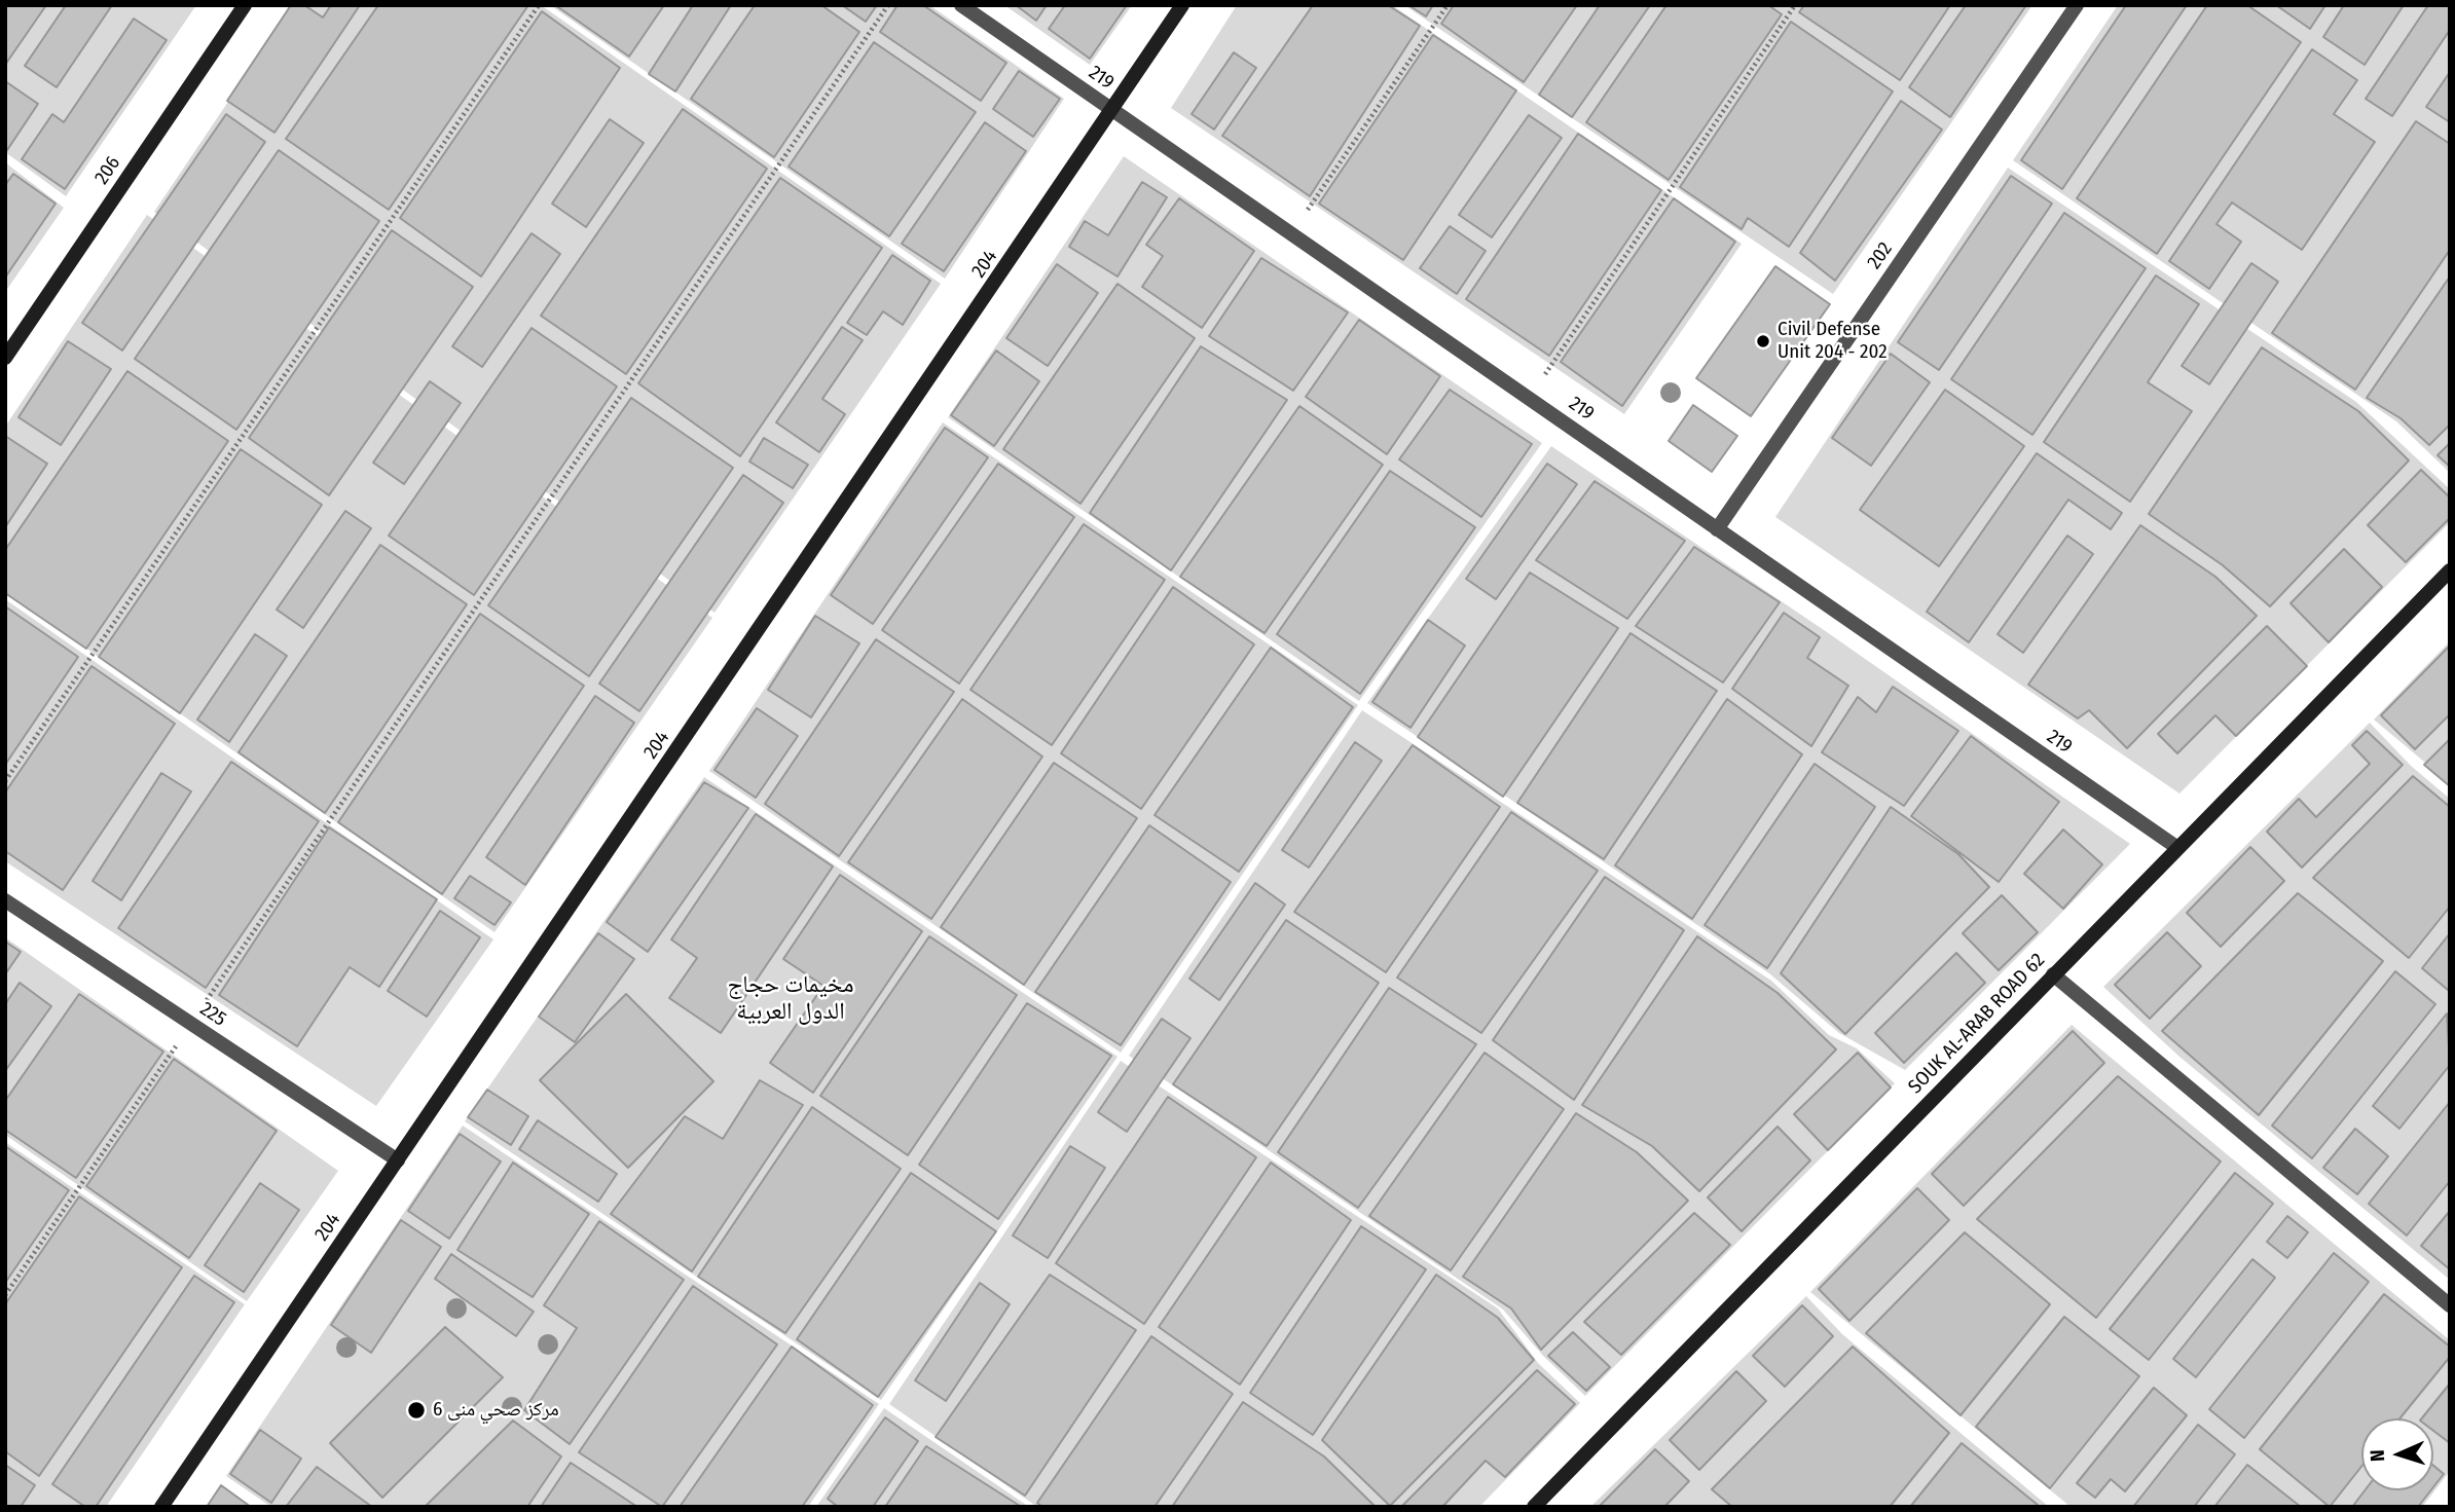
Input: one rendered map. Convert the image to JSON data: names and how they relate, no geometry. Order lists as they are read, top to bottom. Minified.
{"streets":{"main road":["206","204","SOUK AL-ARAB ROAD 62"],"street":["219","202","225"]},"crossings":[["219","202"],["219","204"],["219","SOUK AL-ARAB ROAD 62"],["204","225"]],"districts":["مخيمات حجاج الدول العربية"],"places":["Civil Defense Unit 204 - 202","مركز صحي منى 6"],"north":"left"}
